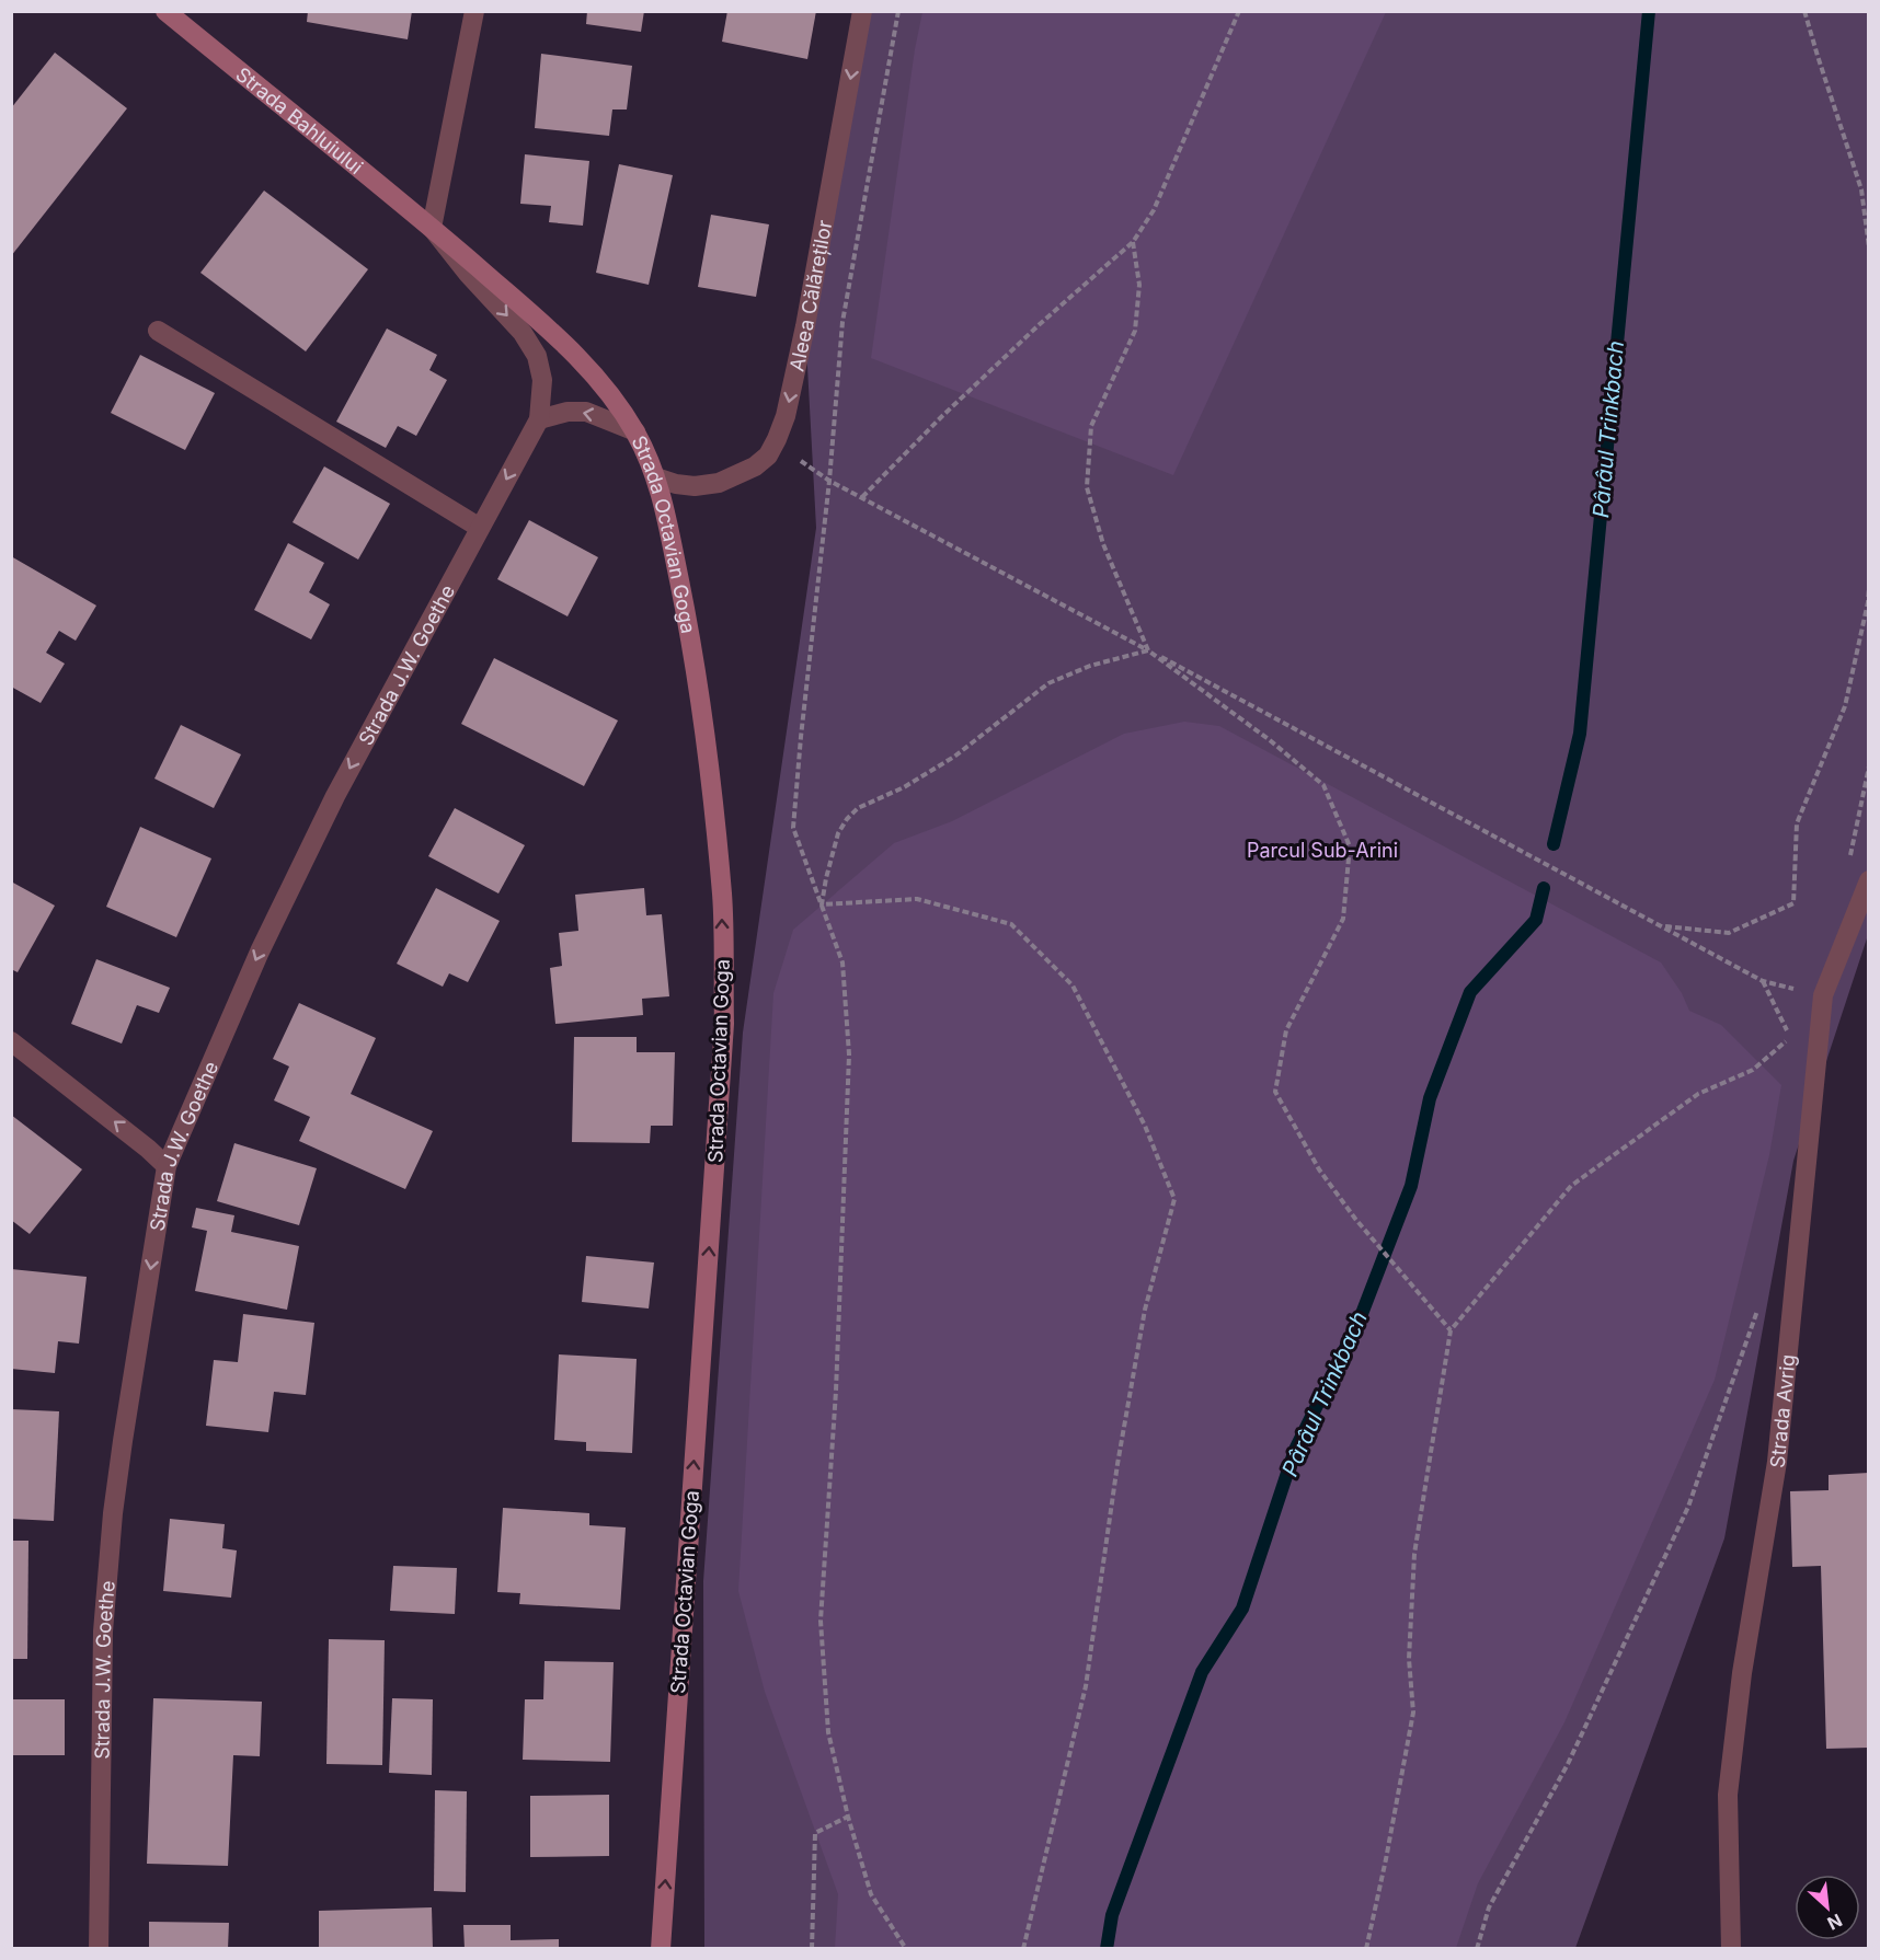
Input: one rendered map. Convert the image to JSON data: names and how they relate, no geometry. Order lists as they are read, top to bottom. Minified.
{"streets":{"main road":["Strada Bahluiului","Strada Octavian Goga"],"street":["Aleea Călăreților","Strada J.W. Goethe","Strada Avrig"]},"crossings":[["Strada Bahluiului","Strada Octavian Goga"],["Strada Bahluiului","Strada J.W. Goethe"],["Aleea Călăreților","Strada Octavian Goga"],["Strada Octavian Goga","Strada J.W. Goethe"]],"one_way":["Strada Octavian Goga","Strada J.W. Goethe"],"water":["Pârâul Trinkbach"],"parks":["Parcul Sub-Arini"],"north":"bottom right"}
